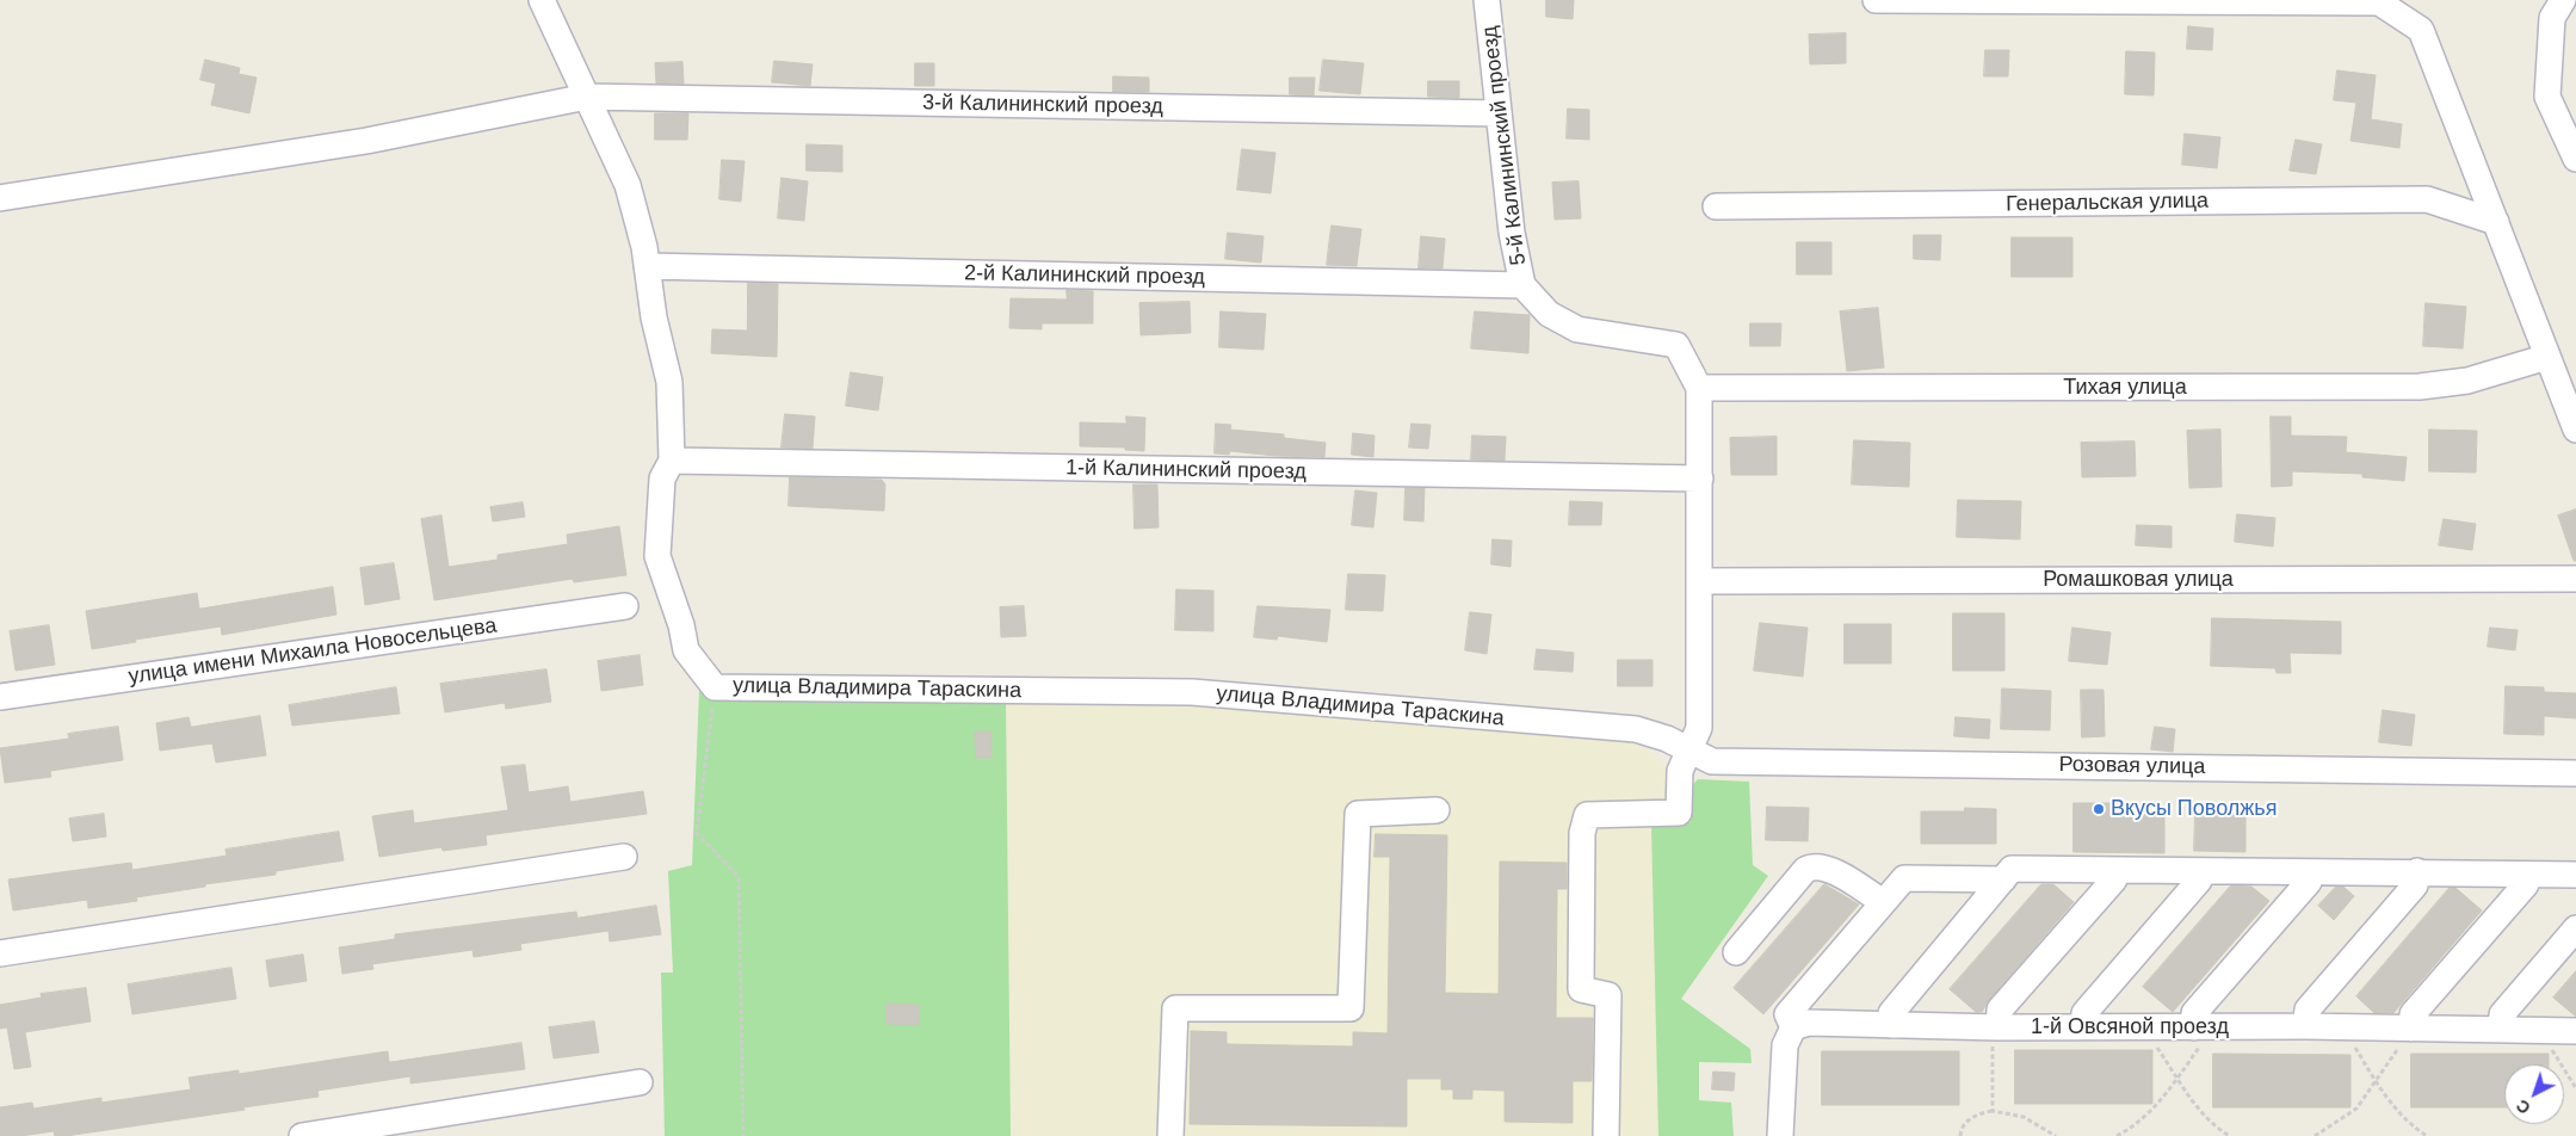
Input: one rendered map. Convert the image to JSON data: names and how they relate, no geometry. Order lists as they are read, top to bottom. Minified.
{"streets":{"street":["3-й Калининский проезд","5-й Калининский проезд","Генеральская улица","2-й Калининский проезд","Тихая улица","1-й Калининский проезд","Ромашковая улица","улица имени Михаила Новосельцева","улица Владимира Тараскина","Розовая улица","1-й Овсяной проезд"]},"crossings":[["3-й Калининский проезд","5-й Калининский проезд"],["3-й Калининский проезд","улица Владимира Тараскина"],["5-й Калининский проезд","2-й Калининский проезд"],["5-й Калининский проезд","Тихая улица"],["2-й Калининский проезд","улица Владимира Тараскина"],["1-й Калининский проезд","улица Владимира Тараскина"],["улица Владимира Тараскина","Розовая улица"]],"places":["Вкусы Поволжья"],"north":"bottom left"}
